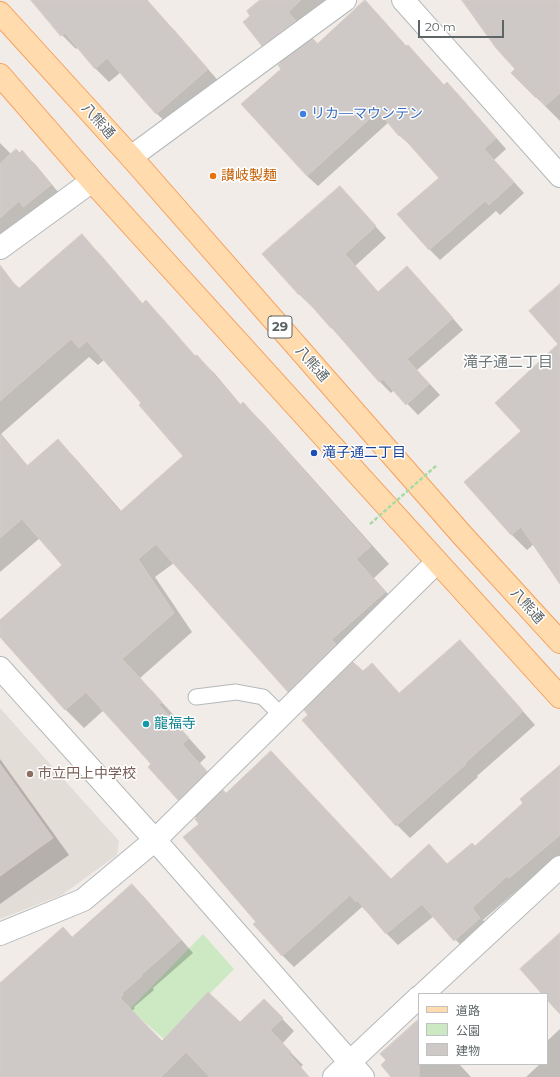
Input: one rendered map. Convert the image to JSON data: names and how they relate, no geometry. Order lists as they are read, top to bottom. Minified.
{"streets":{"main road":["八熊通","29"]},"districts":["滝子通二丁目"],"places":["リカ―マウンテン","讃岐製麺","滝子通二丁目","龍福寺","市立円上中学校"],"legend":["道路","公園","建物"],"scale_bar":"20 m"}
